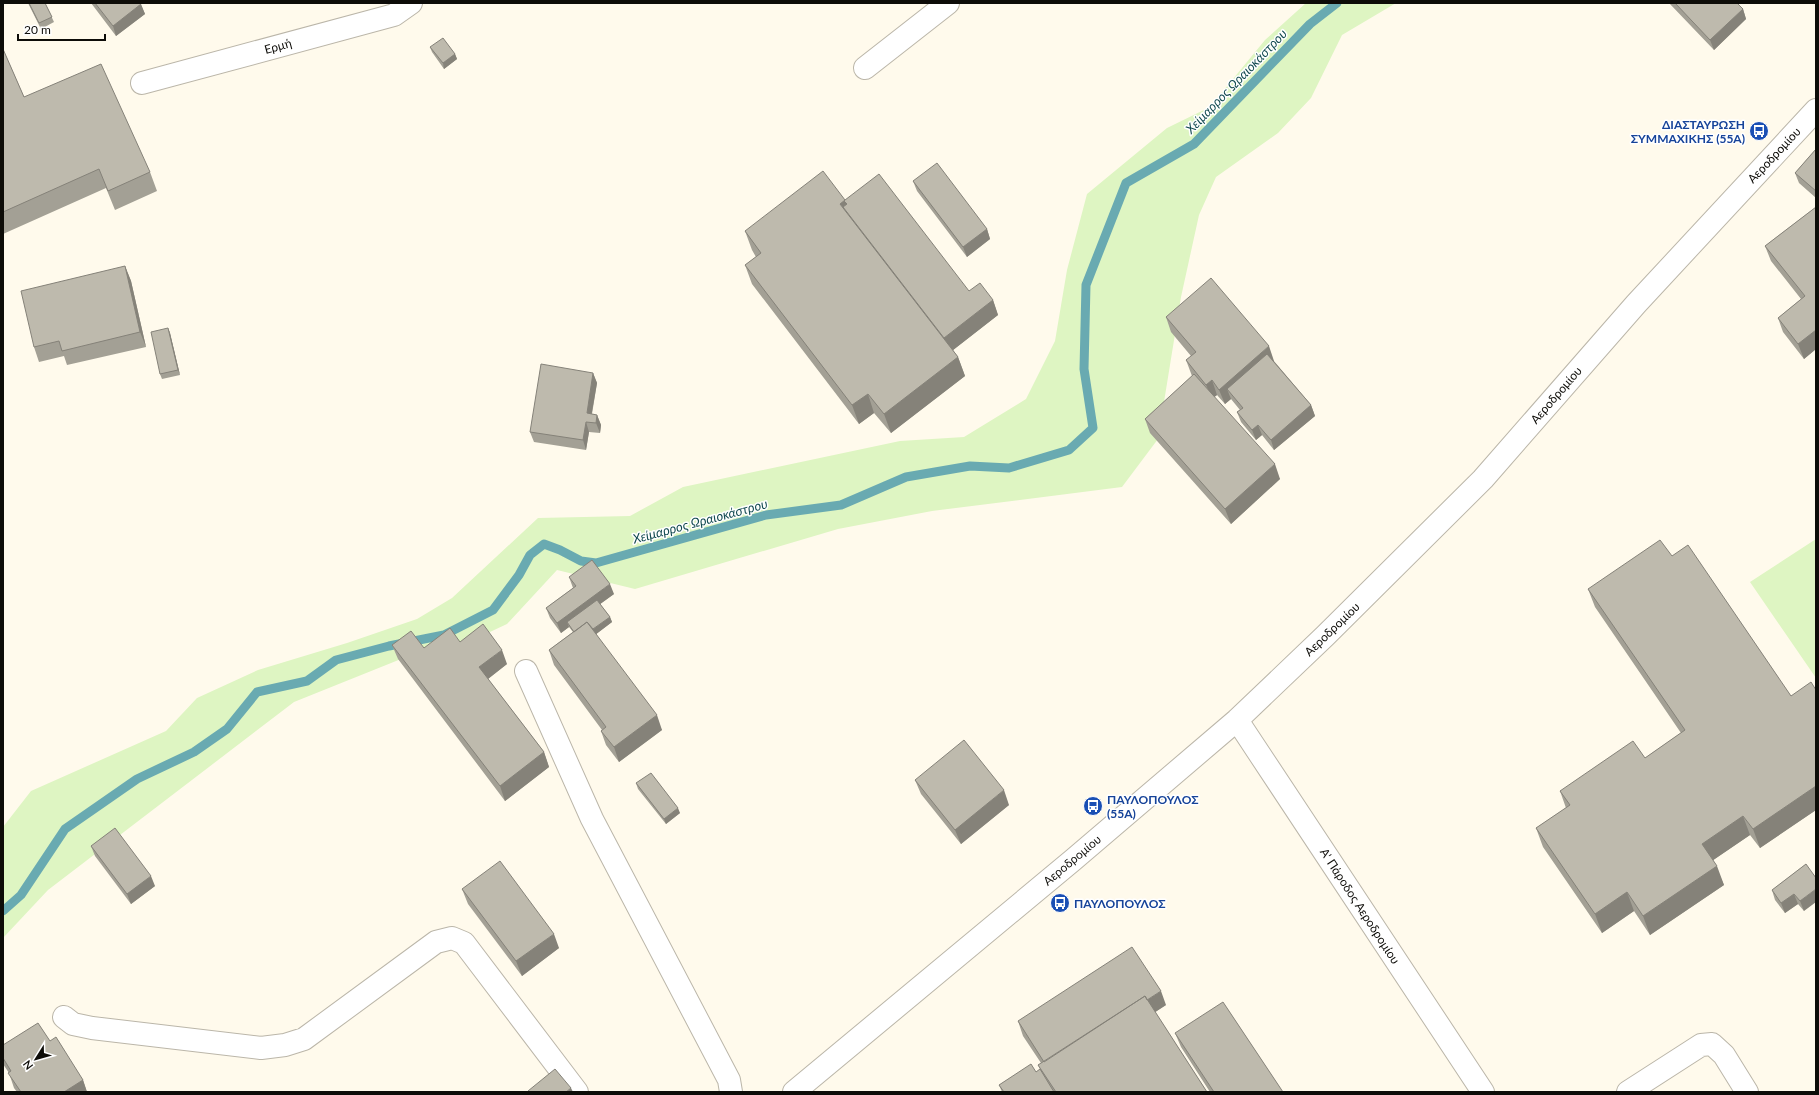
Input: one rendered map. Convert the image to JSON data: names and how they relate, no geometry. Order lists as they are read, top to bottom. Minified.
{"streets":{"street":["Ερμή","Αεροδρομίου","Α' Πάροδος Αεροδρομίου"]},"crossings":[["Αεροδρομίου","Α' Πάροδος Αεροδρομίου"]],"water":["Χείμαρρος Ωραιοκάστρου"],"places":{"bus stop":["ΔΙΑΣΤΑΥΡΩΣΗ ΣΥΜΜΑΧΙΚΗΣ (55Α)","ΠΑΥΛΟΠΟΥΛΟΣ (55Α)","ΠΑΥΛΟΠΟΥΛΟΣ"]},"scale_bar":"20 m","north":"bottom left"}
